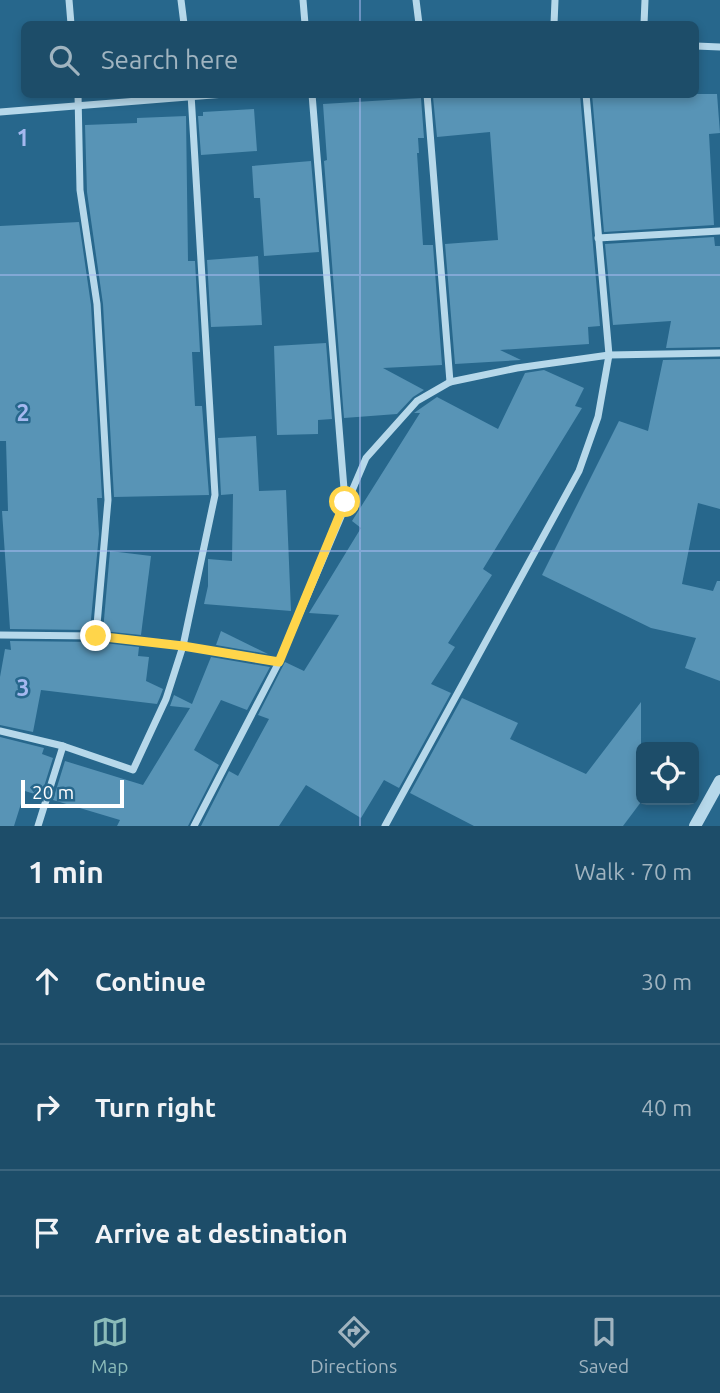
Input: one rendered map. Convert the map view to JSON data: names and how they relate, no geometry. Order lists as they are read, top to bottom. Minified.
{"scale_bar":"20 m","page":{"search":"Search here","scale":"20 m","heading":["1 min","Walk · 70 m"],"list":[["Continue","30 m"],["Turn right","40 m"],"Arrive at destination"],"nav":["Map","Directions","Saved"]},"grid":{"rows":["1","2","3"]}}
